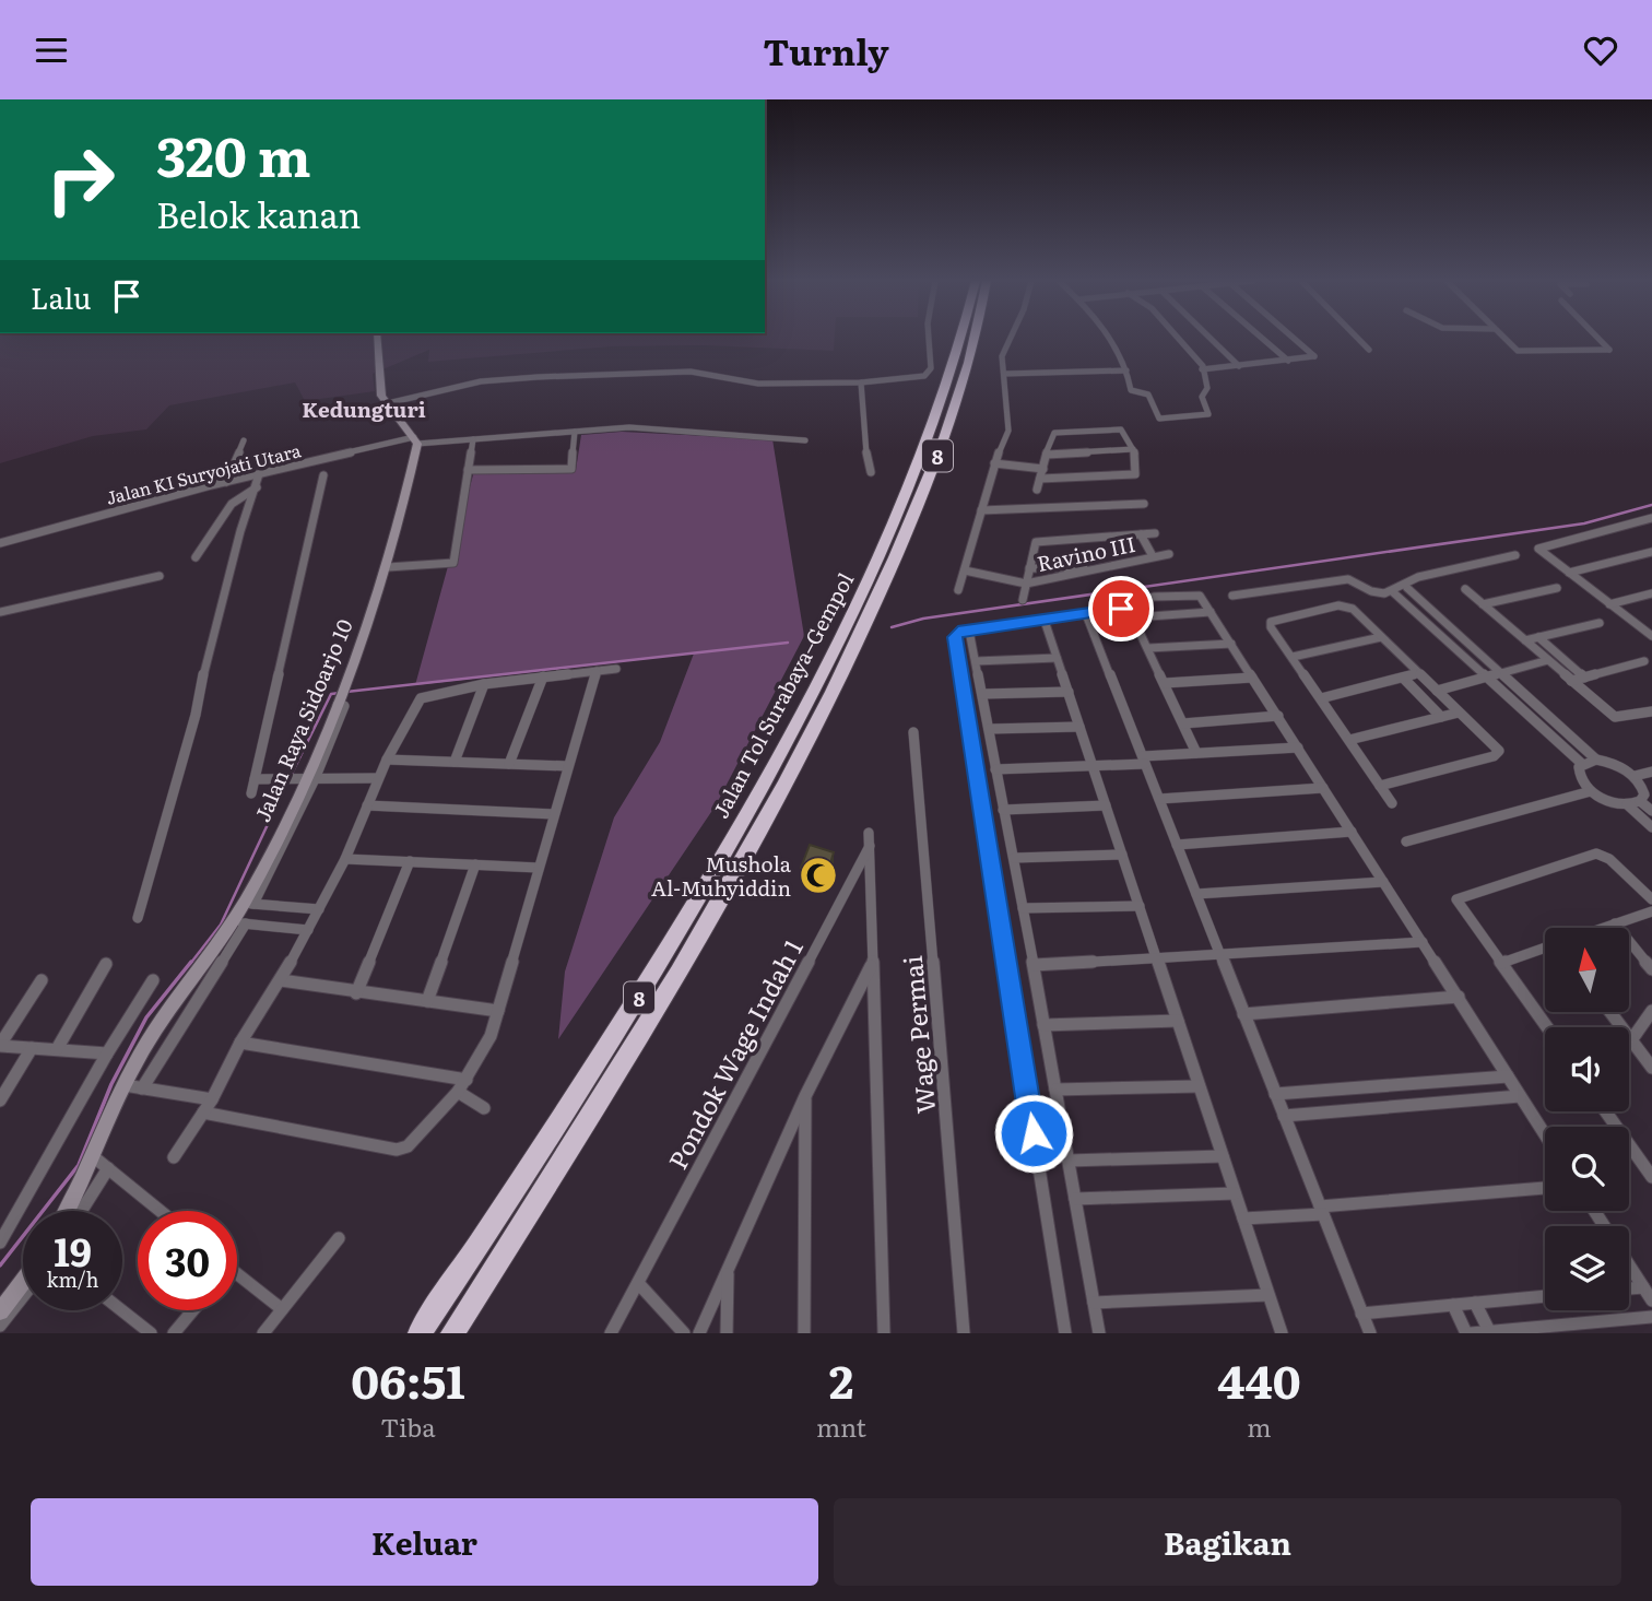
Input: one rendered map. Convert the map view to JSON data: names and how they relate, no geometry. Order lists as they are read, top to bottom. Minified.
{"streets":{"highway":["8","Jalan Tol Surabaya–Gempol"],"street":["Jalan KI Suryojati Utara","Ravino III","Jalan Raya Sidoarjo 10","Wage Permai","Pondok Wage Indah 1"]},"crossings":[["Jalan KI Suryojati Utara","Jalan Raya Sidoarjo 10"]],"districts":["Kedungturi"],"places":{"mosque":["Mushola Al-Muhyiddin"]},"north":"top","page":{"header":"Turnly","turn":["320 m","Belok kanan"],"then":"Lalu","speed":"19 km/h","limit":"30","eta":["06:51","Tiba","2","mnt","440","m"],"buttons":["Keluar","Bagikan"]}}
